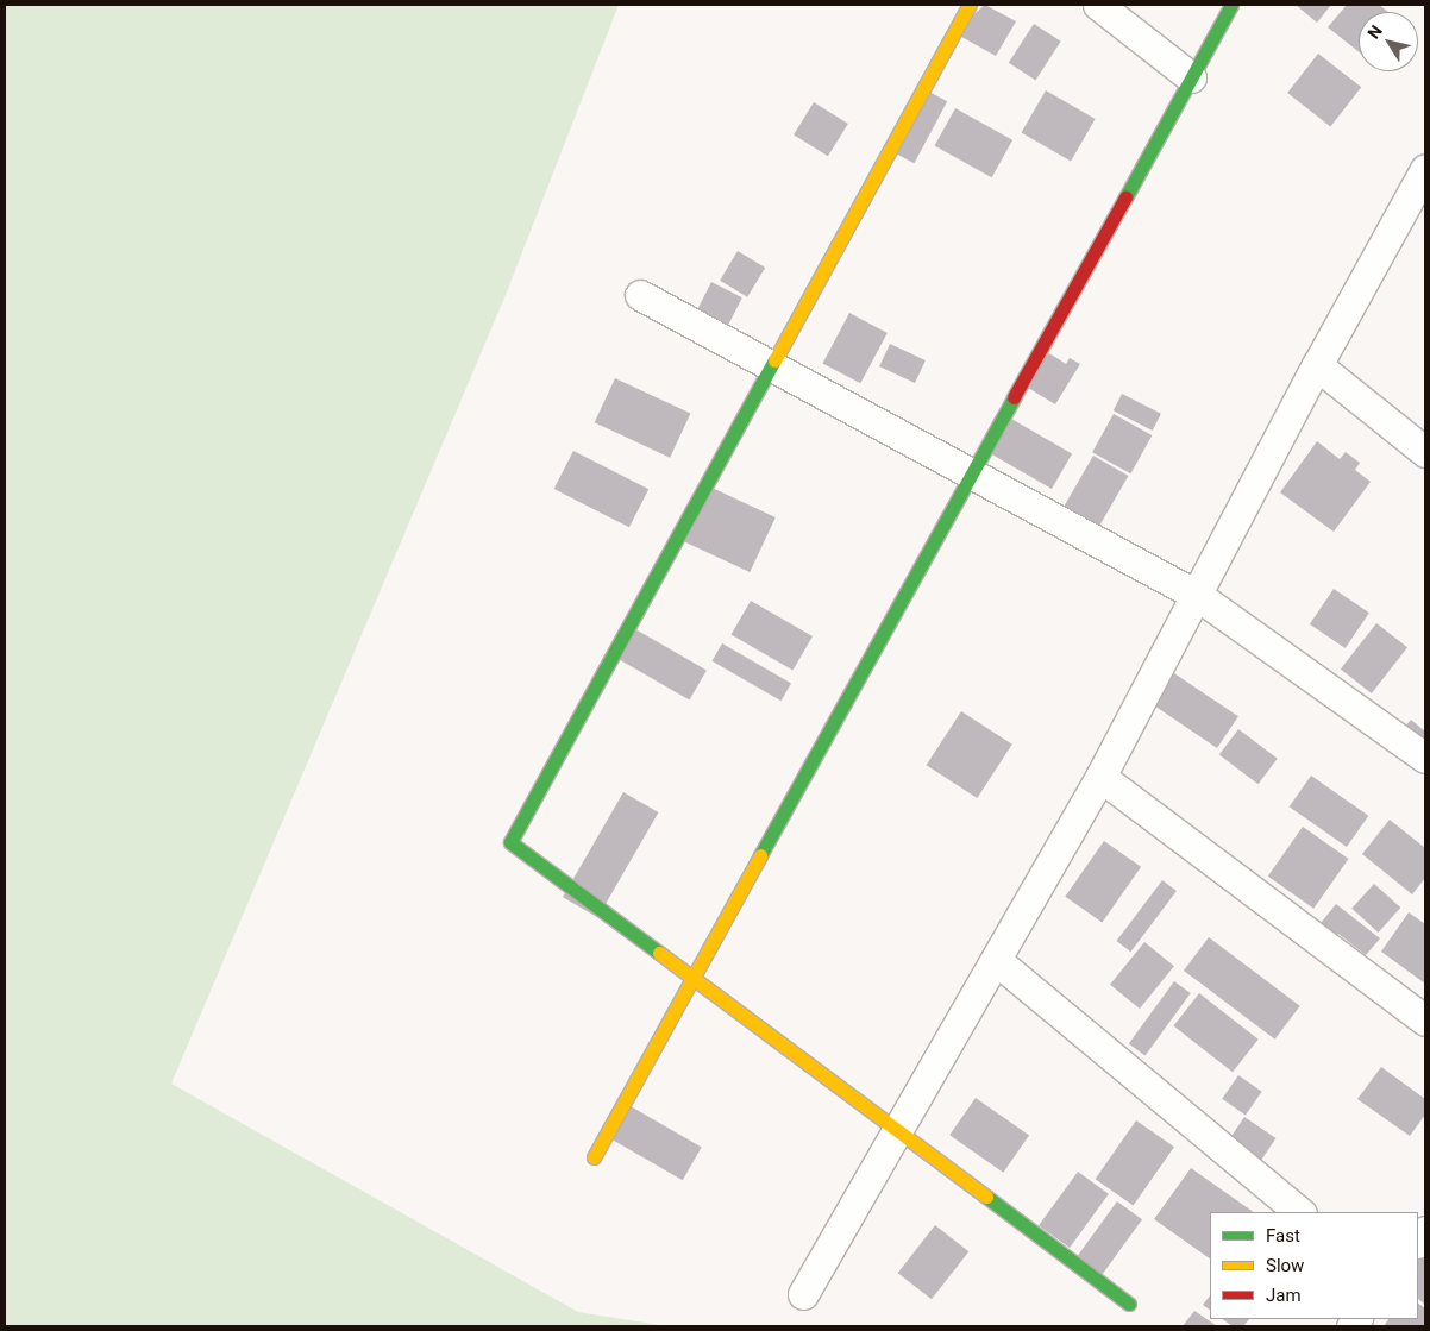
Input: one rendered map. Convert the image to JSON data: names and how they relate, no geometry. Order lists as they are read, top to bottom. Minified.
{"legend":["Fast","Slow","Jam"],"north":"top left"}
